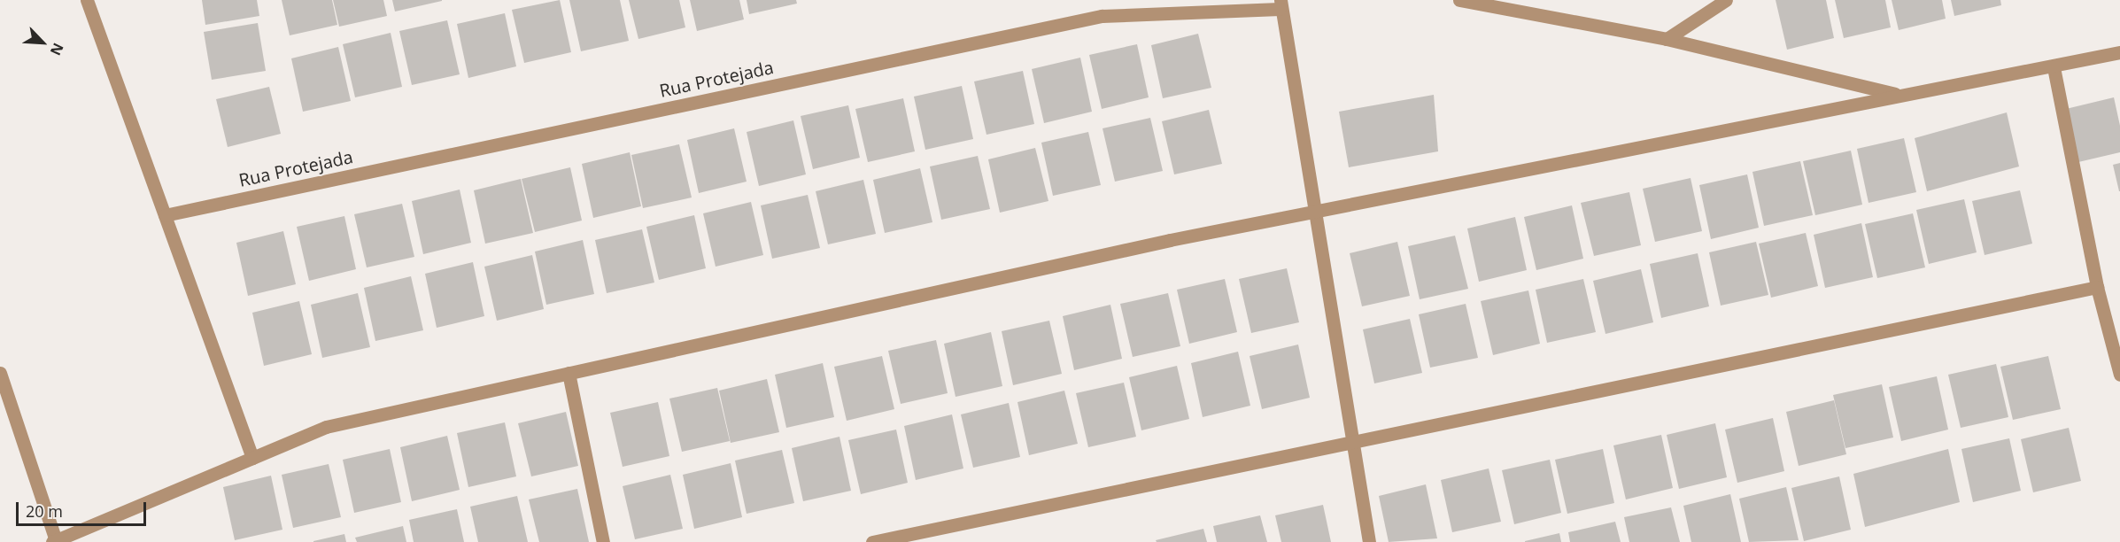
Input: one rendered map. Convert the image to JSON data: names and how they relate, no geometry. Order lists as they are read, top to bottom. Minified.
{"streets":{"street":["Rua Protejada"]},"scale_bar":"20 m","north":"bottom right"}
